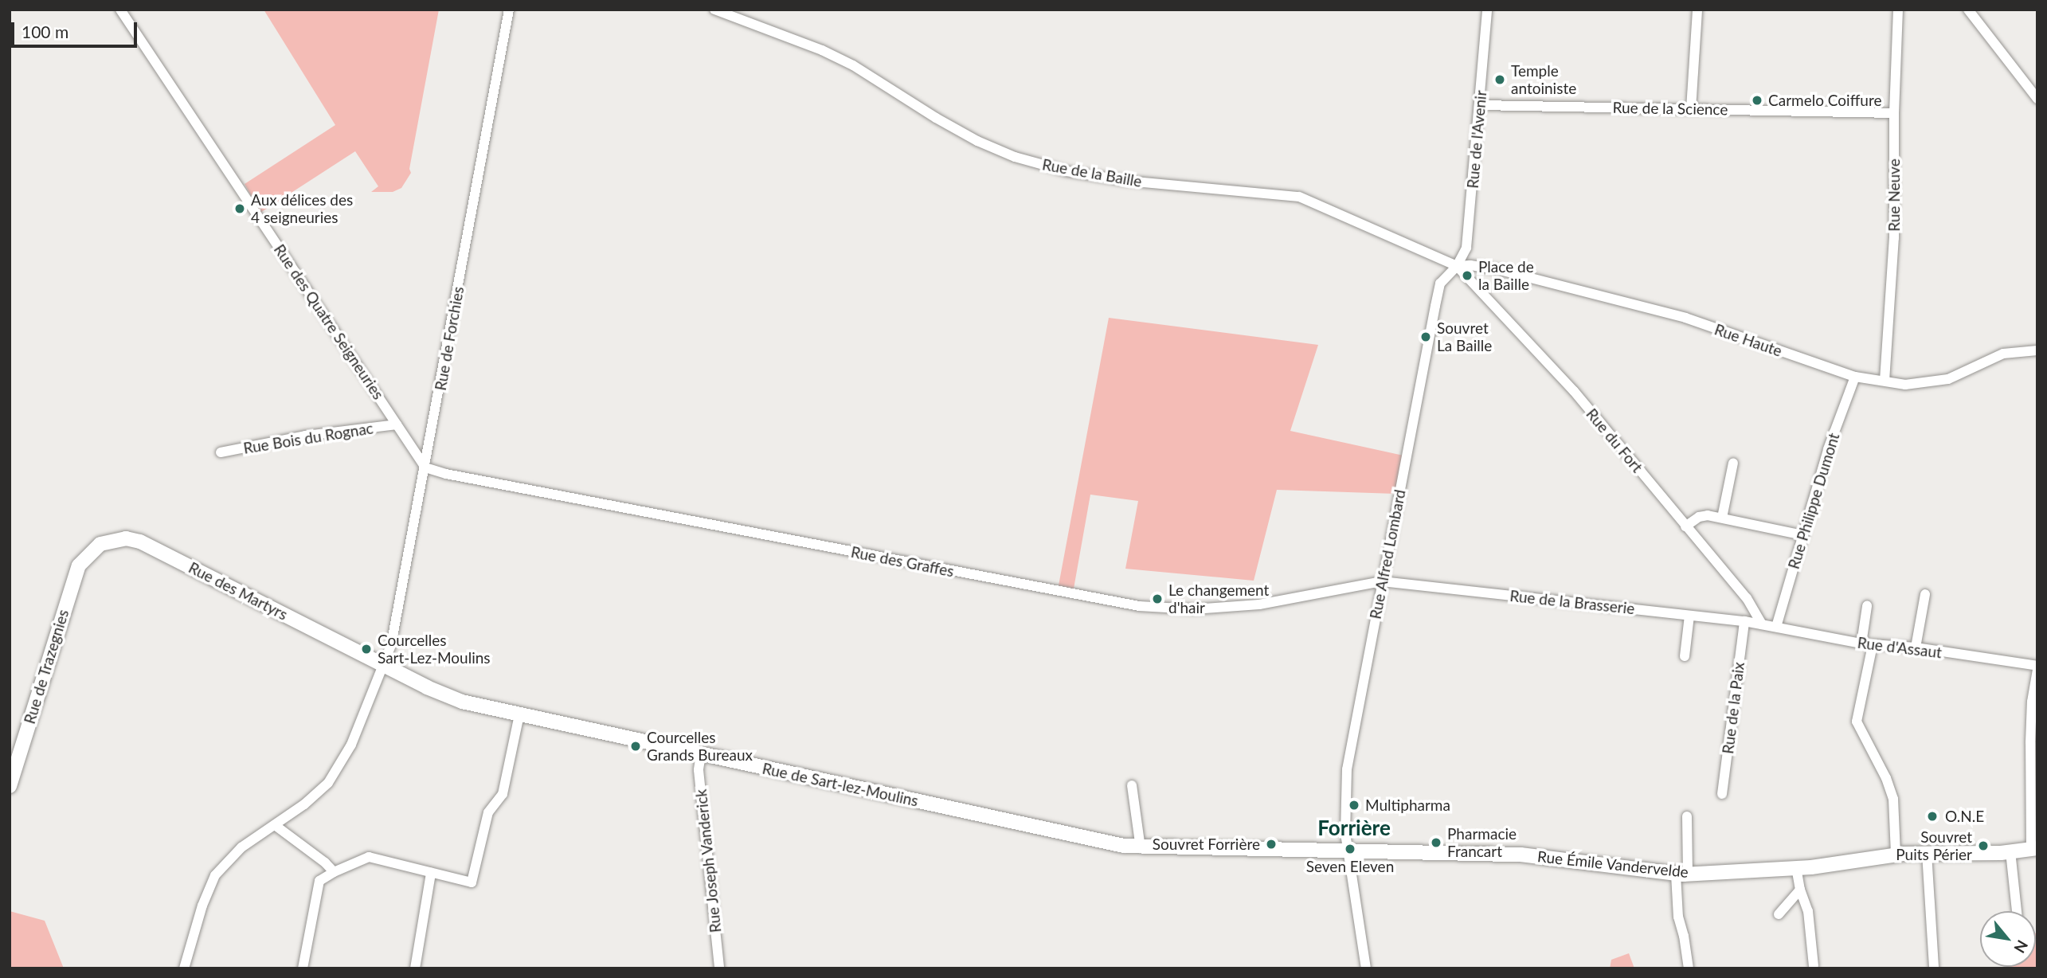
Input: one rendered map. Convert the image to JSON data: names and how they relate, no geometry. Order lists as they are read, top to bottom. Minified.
{"streets":{"main road":["Rue des Martyrs","Rue de Trazegnies","Rue de Sart-lez-Moulins","Rue Émile Vandervelde"],"street":["Rue de la Science","Rue de l'Avenir","Rue de la Baille","Rue Neuve","Rue des Quatre Seigneuries","Rue de Forchies","Rue Haute","Rue Bois du Rognac","Rue du Fort","Rue Philippe Dumont","Rue Alfred Lombard","Rue des Graffes","Rue de la Brasserie","Rue d'Assaut","Rue de la Paix","Rue Joseph Vanderick"]},"crossings":[["Rue de la Science","Rue de l'Avenir"],["Rue de la Science","Rue Neuve"],["Rue de l'Avenir","Rue de la Baille"],["Rue de l'Avenir","Rue Haute"],["Rue de l'Avenir","Rue du Fort"],["Rue de l'Avenir","Rue Alfred Lombard"],["Rue de la Baille","Rue Haute"],["Rue de la Baille","Rue du Fort"],["Rue de la Baille","Rue Alfred Lombard"],["Rue Neuve","Rue Haute"],["Rue des Quatre Seigneuries","Rue de Forchies"],["Rue des Quatre Seigneuries","Rue Bois du Rognac"],["Rue des Quatre Seigneuries","Rue des Graffes"],["Rue de Forchies","Rue des Graffes"],["Rue de Forchies","Rue des Martyrs"],["Rue de Forchies","Rue de Sart-lez-Moulins"],["Rue Haute","Rue du Fort"],["Rue Haute","Rue Philippe Dumont"],["Rue Haute","Rue Alfred Lombard"],["Rue du Fort","Rue Alfred Lombard"],["Rue du Fort","Rue de la Brasserie"],["Rue du Fort","Rue d'Assaut"],["Rue Philippe Dumont","Rue d'Assaut"],["Rue Alfred Lombard","Rue des Graffes"],["Rue Alfred Lombard","Rue de la Brasserie"],["Rue Alfred Lombard","Rue de Sart-lez-Moulins"],["Rue Alfred Lombard","Rue Émile Vandervelde"],["Rue des Graffes","Rue de la Brasserie"],["Rue des Martyrs","Rue de Trazegnies"],["Rue des Martyrs","Rue de Sart-lez-Moulins"],["Rue de la Brasserie","Rue d'Assaut"],["Rue de la Brasserie","Rue de la Paix"],["Rue de Sart-lez-Moulins","Rue Joseph Vanderick"],["Rue de Sart-lez-Moulins","Rue Émile Vandervelde"]],"districts":["Forrière"],"places":["Temple antoiniste","Carmelo Coiffure","Aux délices des 4 seigneuries","Place de la Baille","Souvret La Baille","Le changement d'hair","Courcelles Sart-Lez-Moulins","Courcelles Grands Bureaux","Multipharma","O.N.E","Pharmacie Francart","Souvret Forrière","Souvret Puits Périer","Seven Eleven"],"scale_bar":"100 m","north":"bottom right"}
